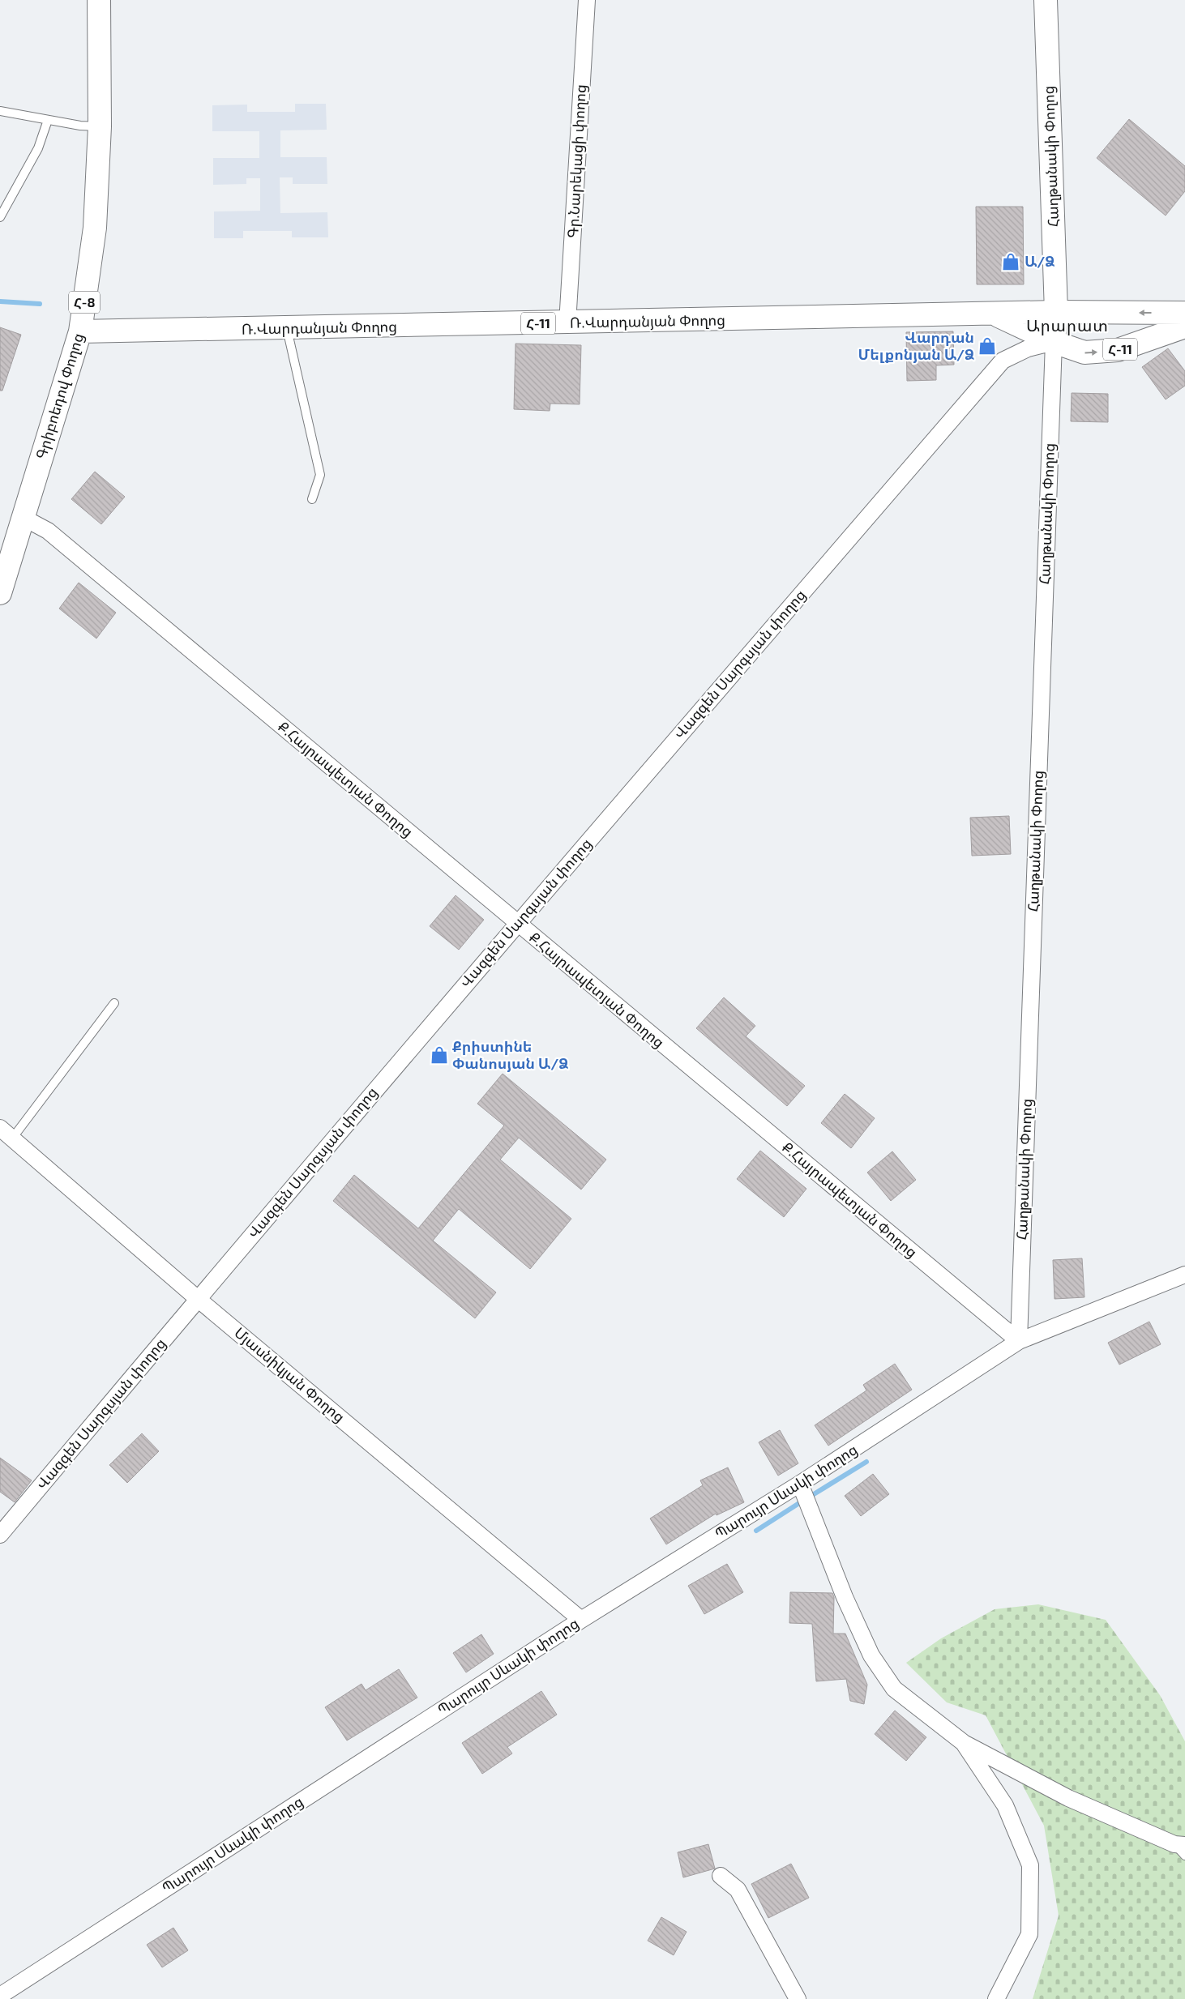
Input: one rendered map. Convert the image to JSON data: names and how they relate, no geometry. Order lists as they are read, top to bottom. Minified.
{"streets":{"main road":["Հաղթանակի Փողոց","Հ-8","Ռ.Վարդանյան Փողոց","Հ-11","Գրիբոեդով Փողոց"],"street":["Գր.Նարեկացի փողոց","Վազգեն Սարգսյան փողոց","Ք.Հայրապետյան Փողոց","Մյասնիկյան Փողոց","Պարույր Սևակի փողոց"]},"crossings":[["Հաղթանակի Փողոց","Հ-11"],["Հաղթանակի Փողոց","Վազգեն Սարգսյան փողոց"],["Հաղթանակի Փողոց","Ք.Հայրապետյան Փողոց"],["Հաղթանակի Փողոց","Պարույր Սևակի փողոց"],["Գր.Նարեկացի փողոց","Ռ.Վարդանյան Փողոց"],["Ռ.Վարդանյան Փողոց","Հ-11"],["Ռ.Վարդանյան Փողոց","Գրիբոեդով Փողոց"],["Հ-11","Վազգեն Սարգսյան փողոց"],["Գրիբոեդով Փողոց","Ք.Հայրապետյան Փողոց"],["Վազգեն Սարգսյան փողոց","Ք.Հայրապետյան Փողոց"],["Վազգեն Սարգսյան փողոց","Մյասնիկյան Փողոց"],["Ք.Հայրապետյան Փողոց","Պարույր Սևակի փողոց"],["Մյասնիկյան Փողոց","Պարույր Սևակի փողոց"]],"districts":["Արարատ"],"places":{"shop":["Ա/Ձ","Վարդան Մելքոնյան Ա/Ձ","Քրիստինե Փանոսյան Ա/Ձ"]}}
